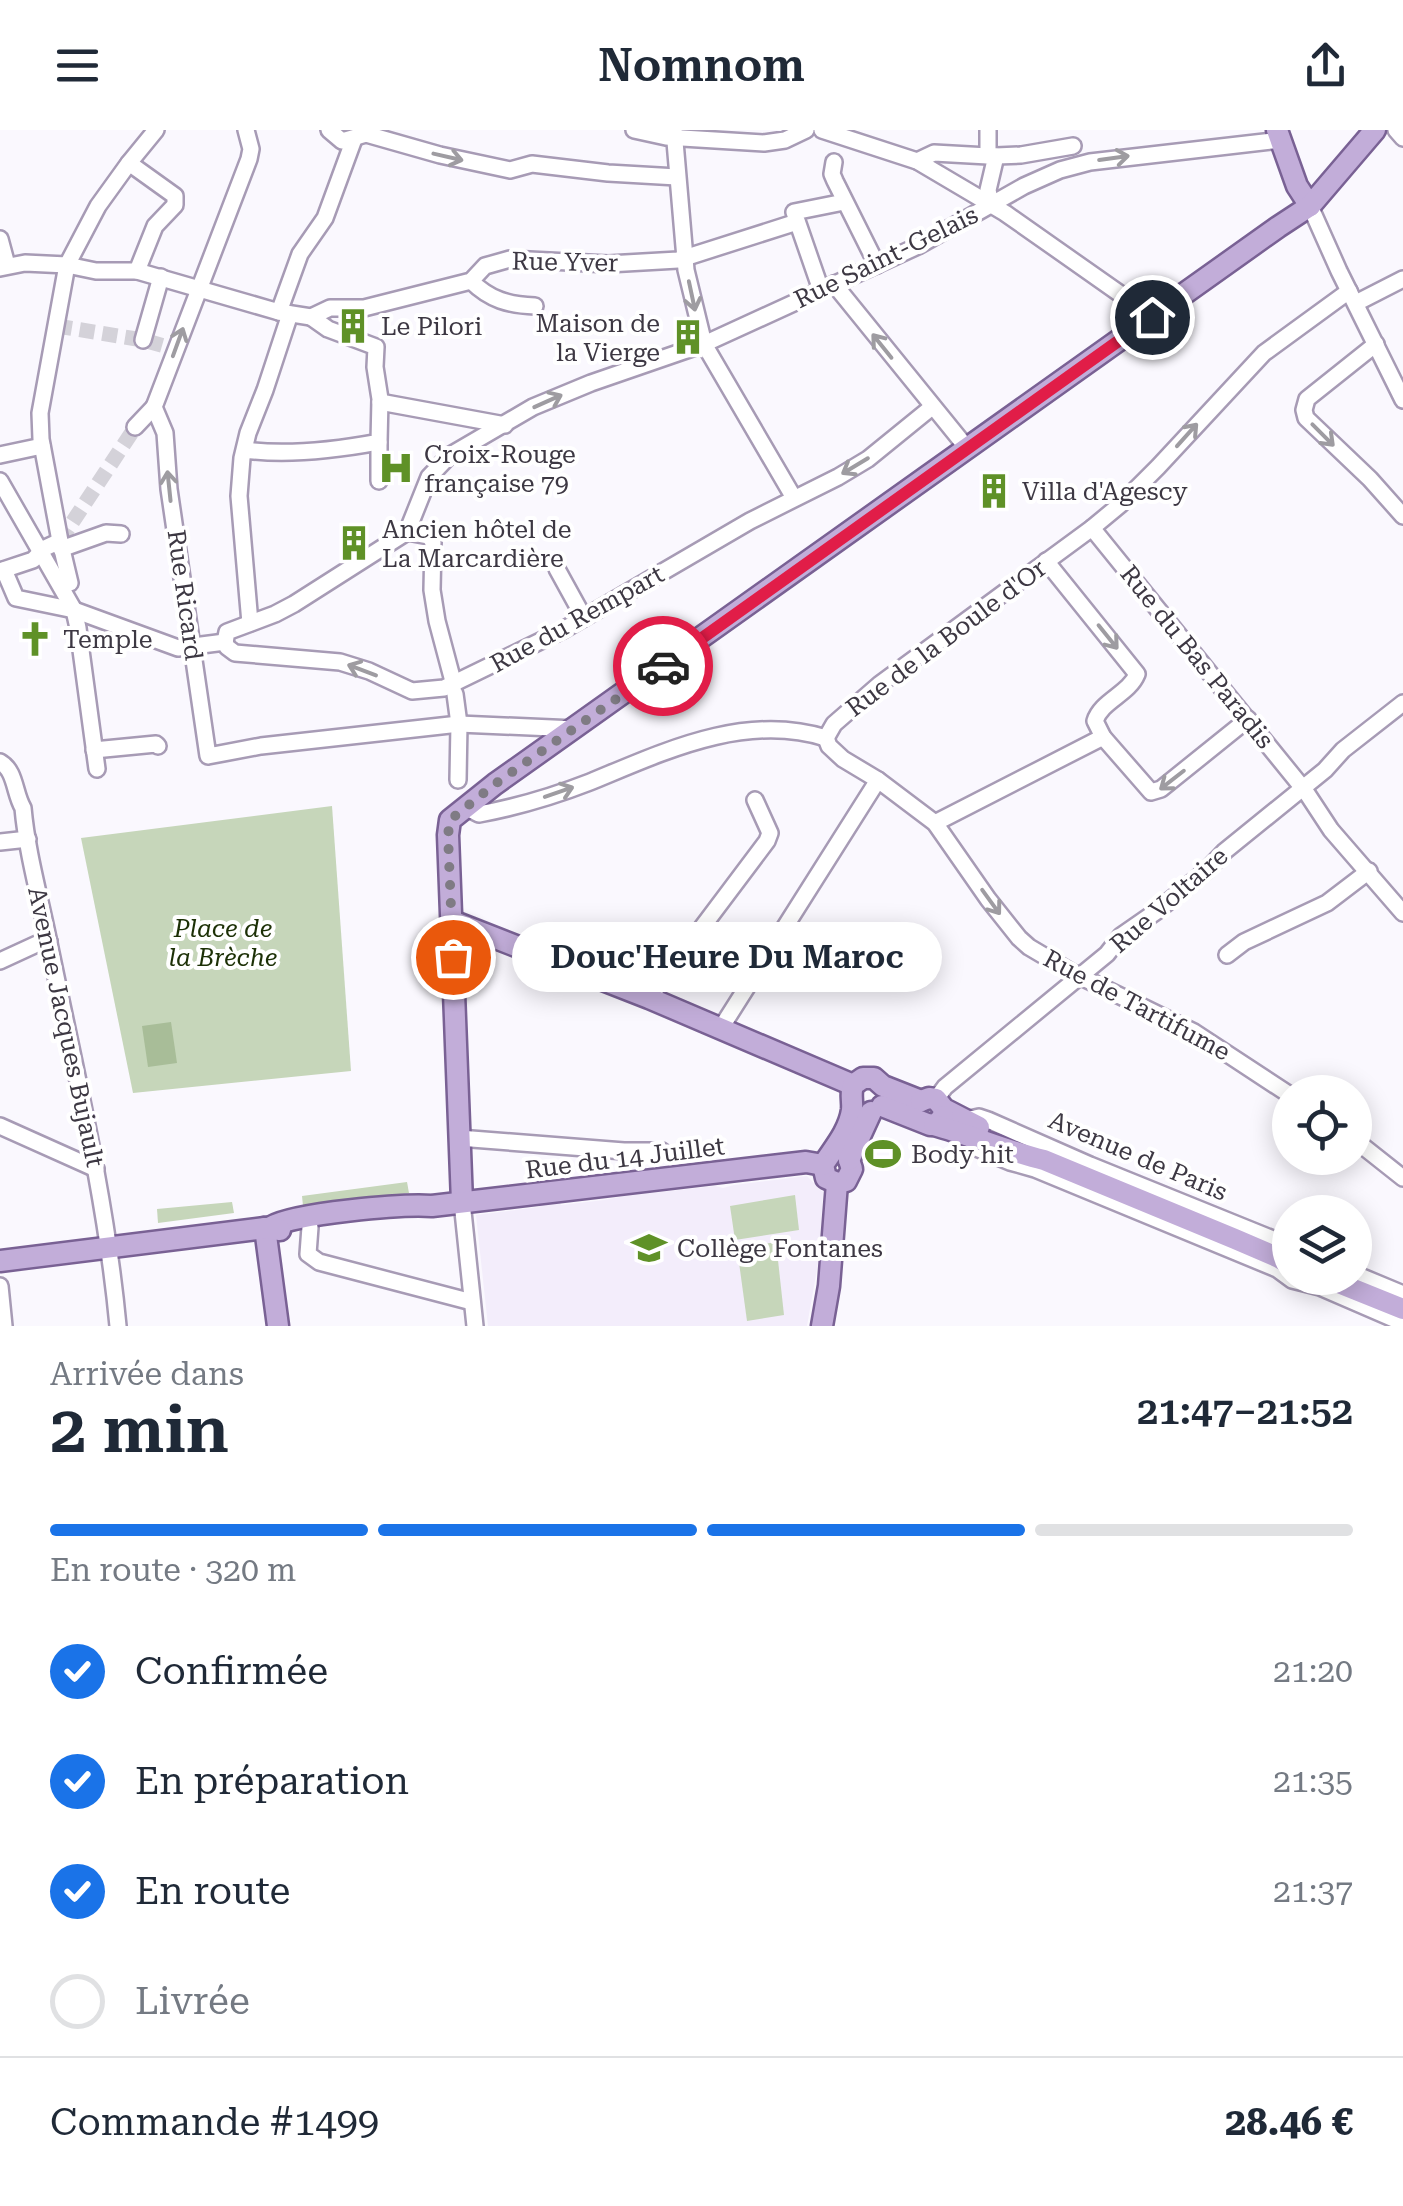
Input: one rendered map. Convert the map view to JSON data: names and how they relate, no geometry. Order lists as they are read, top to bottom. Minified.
{"streets":{"main road":["Avenue de Paris","Rue du 14 Juillet"],"street":["Rue Saint-Gelais","Rue Yver","Rue Ricard","Rue du Rempart","Rue de la Boule d'Or","Rue du Bas Paradis","Rue Voltaire","Rue de Tartifume","Avenue Jacques Bujault"]},"crossings":[["Rue Ricard","Rue du Rempart"],["Rue de la Boule d'Or","Rue du Bas Paradis"],["Rue de la Boule d'Or","Rue de Tartifume"],["Rue du Bas Paradis","Rue Voltaire"],["Rue Voltaire","Rue de Tartifume"],["Rue Voltaire","Avenue de Paris"],["Avenue Jacques Bujault","Rue du 14 Juillet"]],"one_way":["Rue Saint-Gelais","Rue du Rempart","Rue de la Boule d'Or","Rue de Tartifume"],"parks":["Place de la Brèche"],"places":{"building":["Le Pilori","Maison de la Vierge","Villa d'Agescy","Ancien hôtel de La Marcardière"],"hospital":["Croix-Rouge française 79"],"church":["Temple"],"other":["Douc'Heure Du Maroc"],"sports":["Body hit"],"school or university":["Collège Fontanes"]},"page":{"header":"Nomnom","bubble":"Douc'Heure Du Maroc","heading":["2 min","Arrivée dans","21:47–21:52"],"panel":["Commande #1499","28.46 €"],"bar":"En route · 320 m","list":[["Confirmée","21:20"],["En préparation","21:35"],["En route","21:37"],"Livrée"]}}
